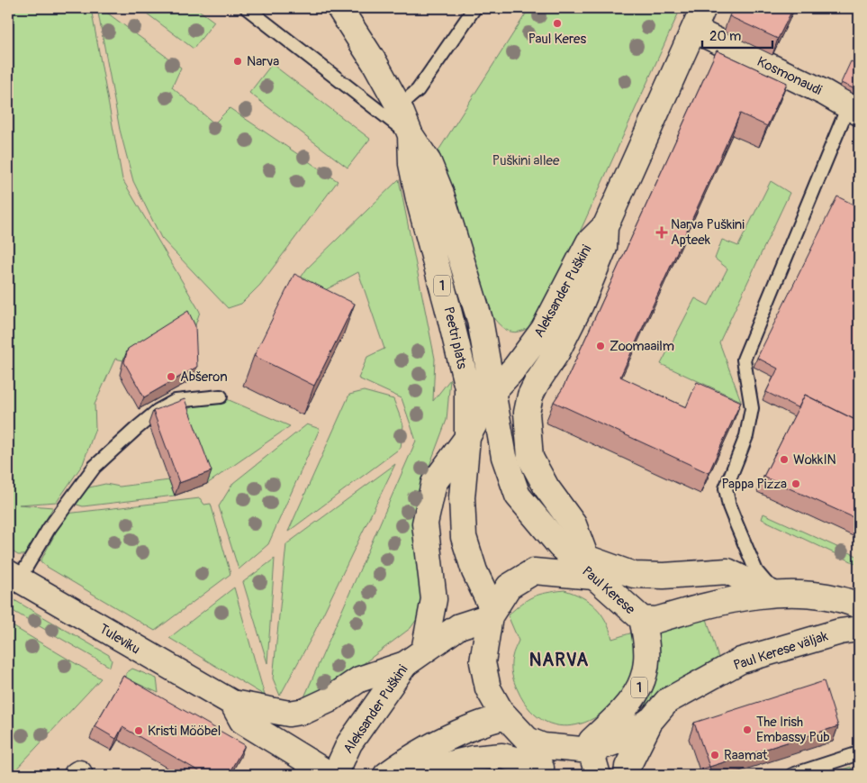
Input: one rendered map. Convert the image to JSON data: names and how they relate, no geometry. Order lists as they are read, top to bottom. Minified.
{"streets":{"main road":["Kosmonaudi","1","Aleksander Puškini","Peetri plats","Paul Kerese","Tuleviku","Paul Kerese väljak"]},"crossings":[["Kosmonaudi","Aleksander Puškini"],["1","Paul Kerese"],["1","Paul Kerese väljak"],["Aleksander Puškini","Peetri plats"],["Aleksander Puškini","Paul Kerese"],["Aleksander Puškini","Tuleviku"],["Aleksander Puškini","Paul Kerese väljak"],["Peetri plats","Paul Kerese"],["Paul Kerese","Paul Kerese väljak"]],"districts":["NARVA"],"parks":["Puškini allee"],"places":{"other":["Paul Keres","Narva","Zoomaailm","Abšeron","WokkIN","Pappa Pizza","The Irish Embassy Pub","Kristi Mööbel","Raamat"],"health":["Narva Puškini Apteek"]},"scale_bar":"20 m"}
